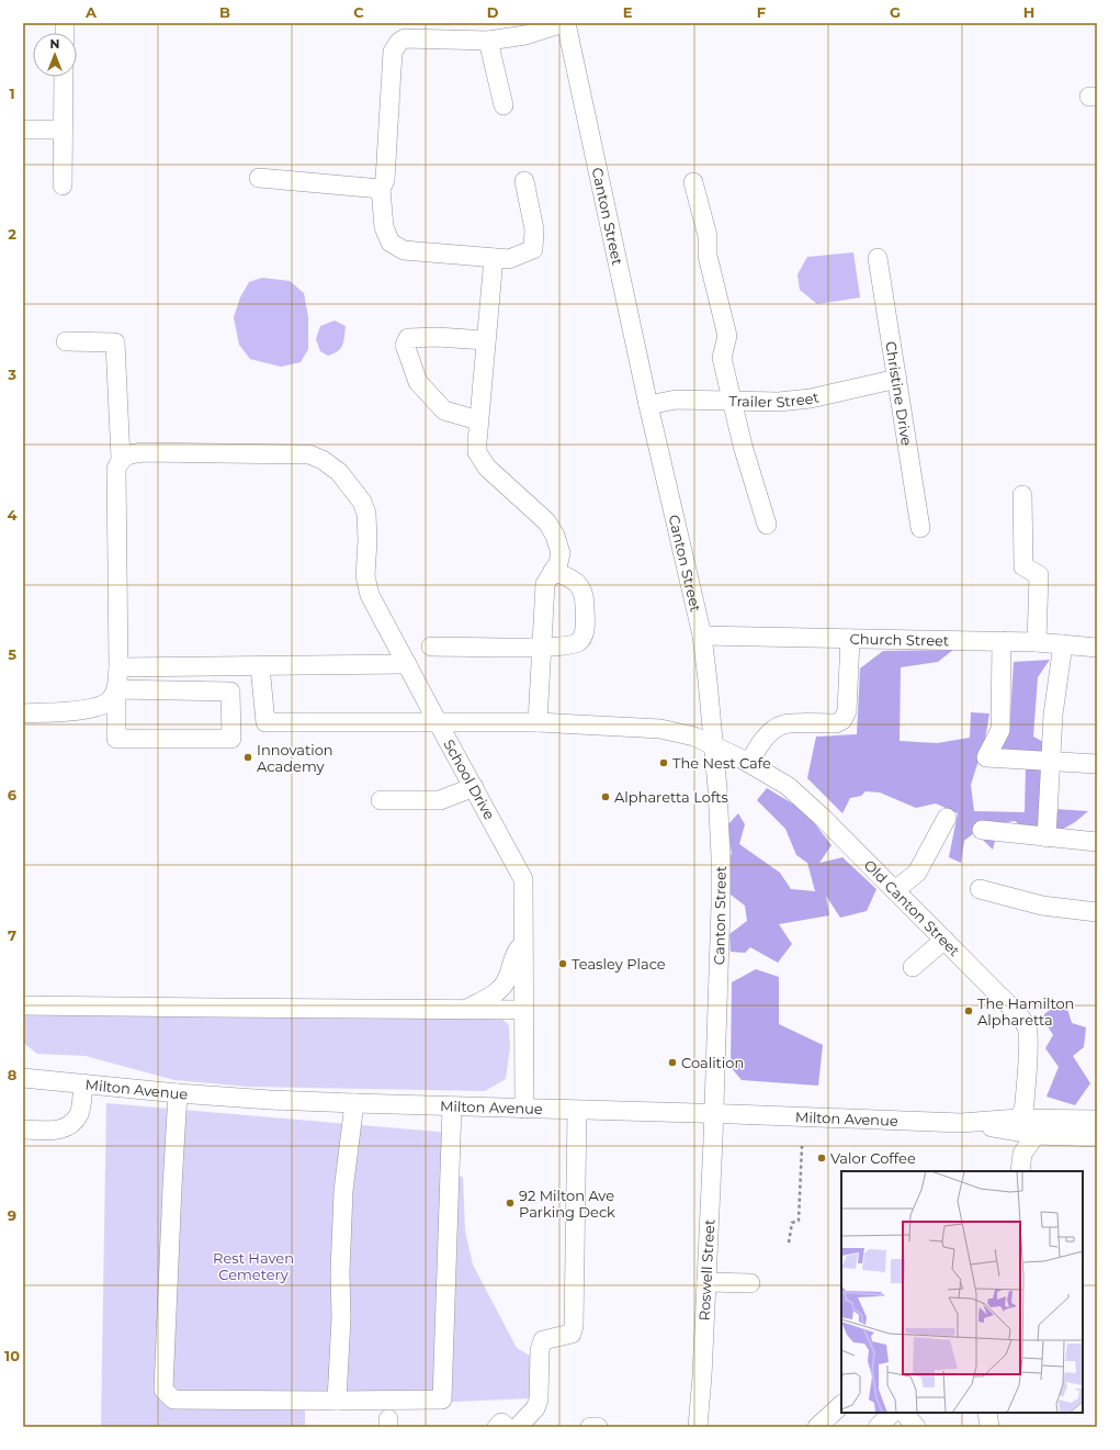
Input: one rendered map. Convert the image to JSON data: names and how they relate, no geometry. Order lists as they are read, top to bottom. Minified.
{"streets":{"street":["Canton Street","Christine Drive","Trailer Street","Church Street","School Drive","Old Canton Street","Milton Avenue","Roswell Street"]},"crossings":[["Canton Street","Trailer Street"],["Canton Street","Church Street"],["Canton Street","School Drive"],["Canton Street","Old Canton Street"],["Canton Street","Milton Avenue"],["Canton Street","Roswell Street"],["Christine Drive","Trailer Street"],["School Drive","Old Canton Street"],["School Drive","Milton Avenue"],["Old Canton Street","Milton Avenue"],["Milton Avenue","Roswell Street"]],"parks":["Rest Haven Cemetery"],"places":["Innovation Academy","The Nest Cafe","Alpharetta Lofts","Teasley Place","The Hamilton Alpharetta","Coalition","Valor Coffee","92 Milton Ave Parking Deck"],"north":"top","grid":{"columns":["A","B","C","D","E","F","G","H"],"rows":["1","2","3","4","5","6","7","8","9","10"]}}
